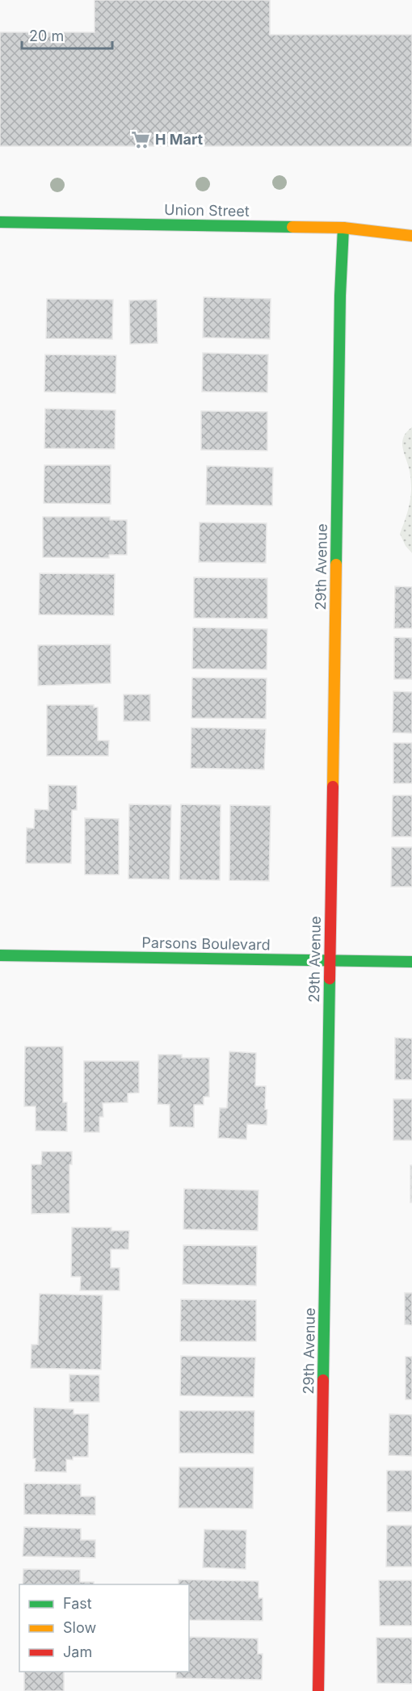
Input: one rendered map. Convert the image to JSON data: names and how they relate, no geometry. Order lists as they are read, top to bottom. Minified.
{"streets":{"street":["Union Street","29th Avenue","Parsons Boulevard"]},"crossings":[["Union Street","29th Avenue"],["29th Avenue","Parsons Boulevard"]],"places":{"supermarket":["H Mart"]},"legend":["Fast","Slow","Jam"],"scale_bar":"20 m"}
